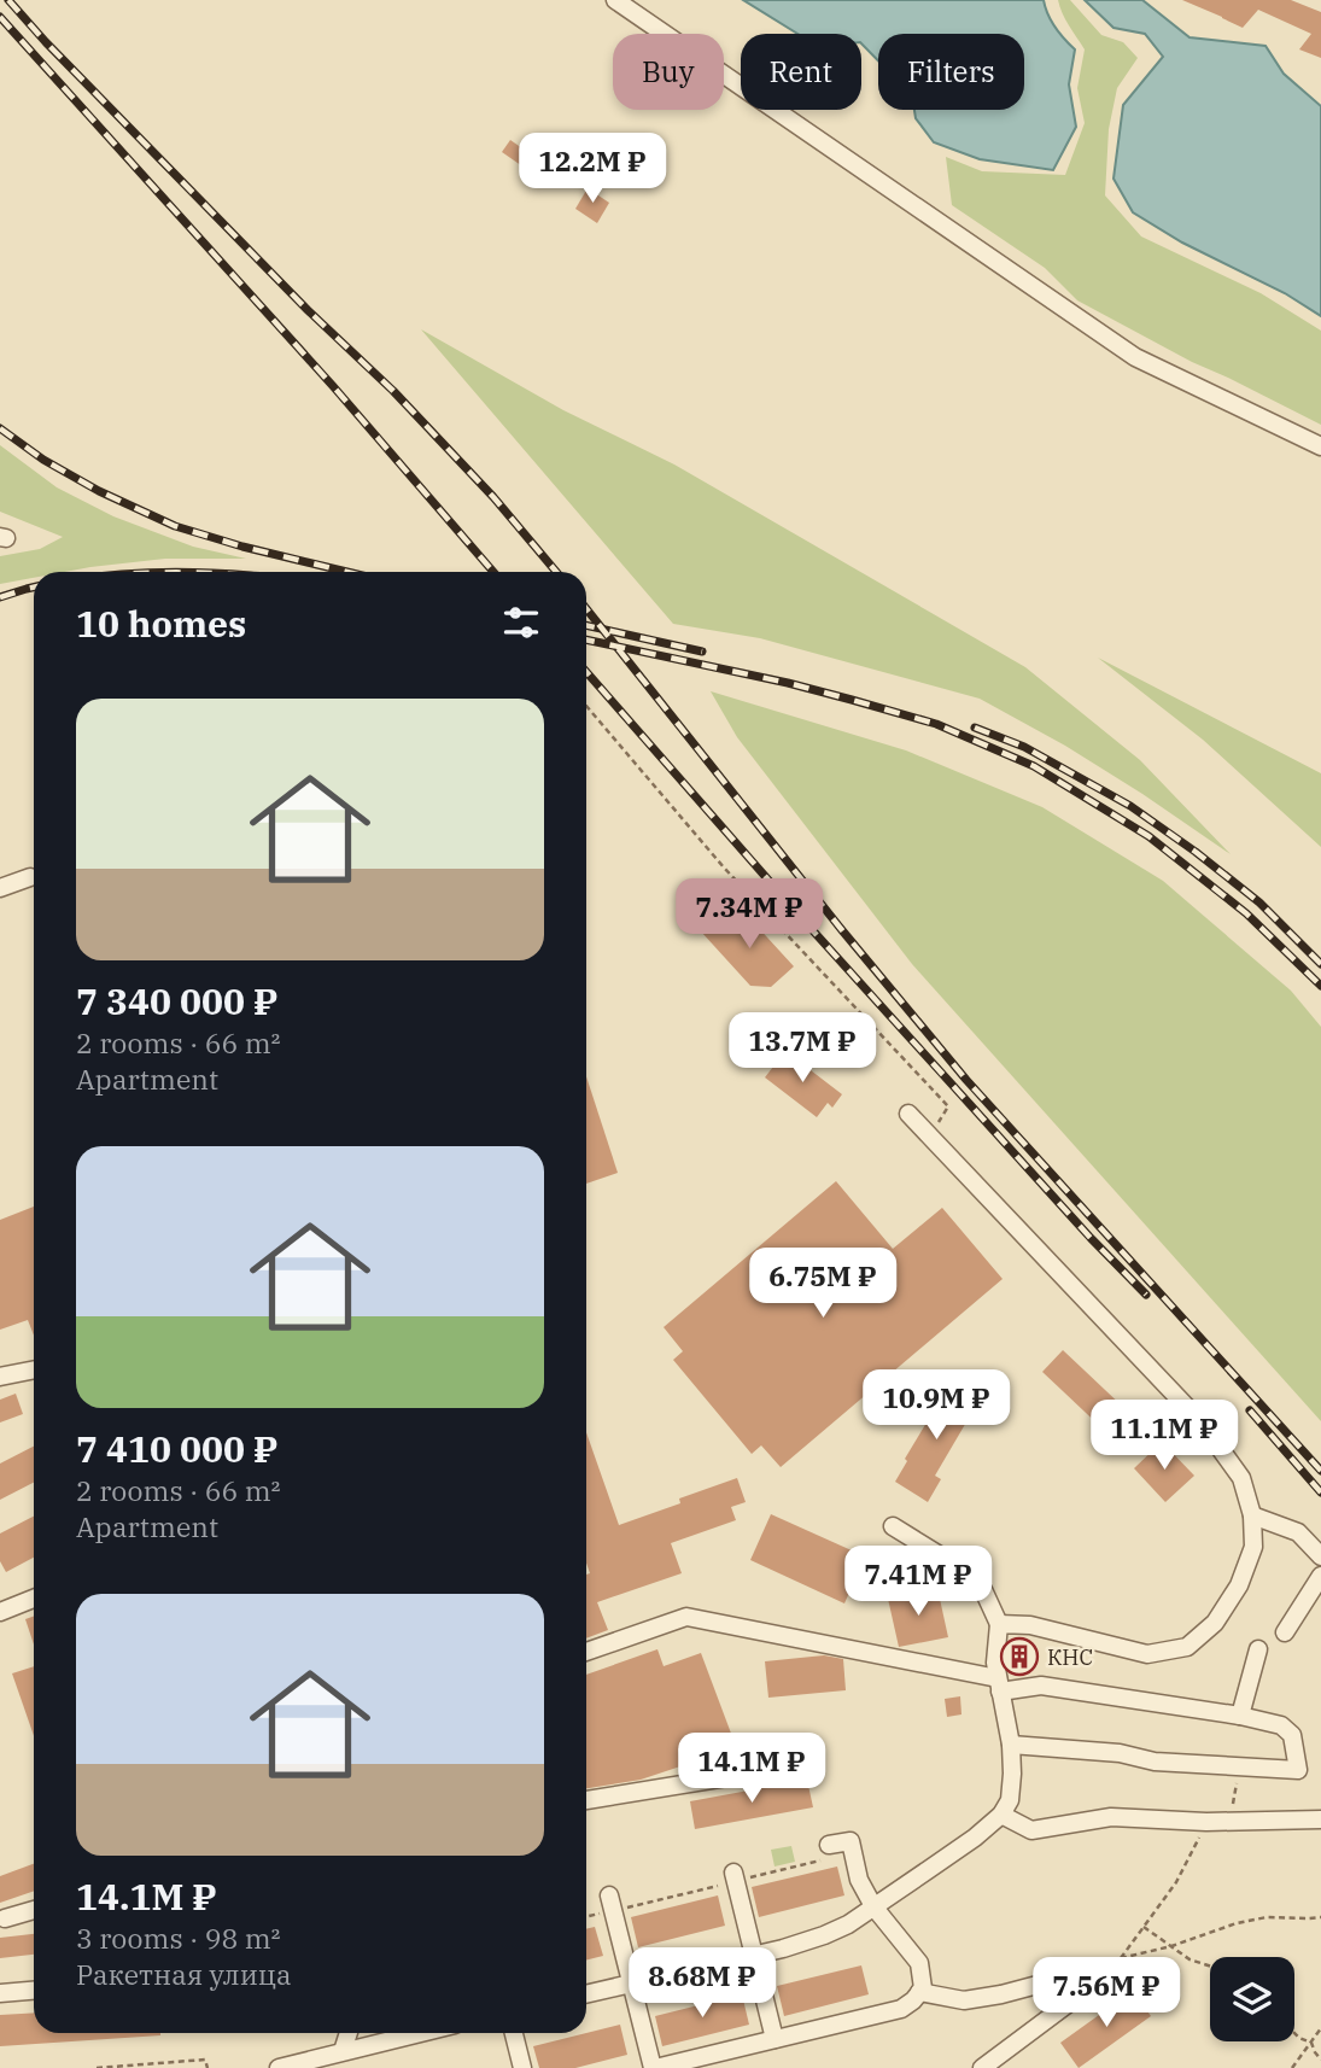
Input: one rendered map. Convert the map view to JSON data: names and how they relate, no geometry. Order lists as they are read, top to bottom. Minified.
{"places":{"building":["КНС"]},"page":{"chip":["Buy","Rent","Filters"],"price":["12.2M ₽","7.34M ₽","13.7M ₽","6.75M ₽","10.9M ₽","11.1M ₽","7.41M ₽","14.1M ₽","8.68M ₽","7.56M ₽"],"heading":"10 homes","list":[{"name":"7 340 000 ₽","note":"2 rooms · 66 m² · Apartment"},{"name":"7 410 000 ₽","note":"2 rooms · 66 m² · Apartment"},{"name":"14.1M ₽","note":"3 rooms · 98 m² · Ракетная улица"}]}}
